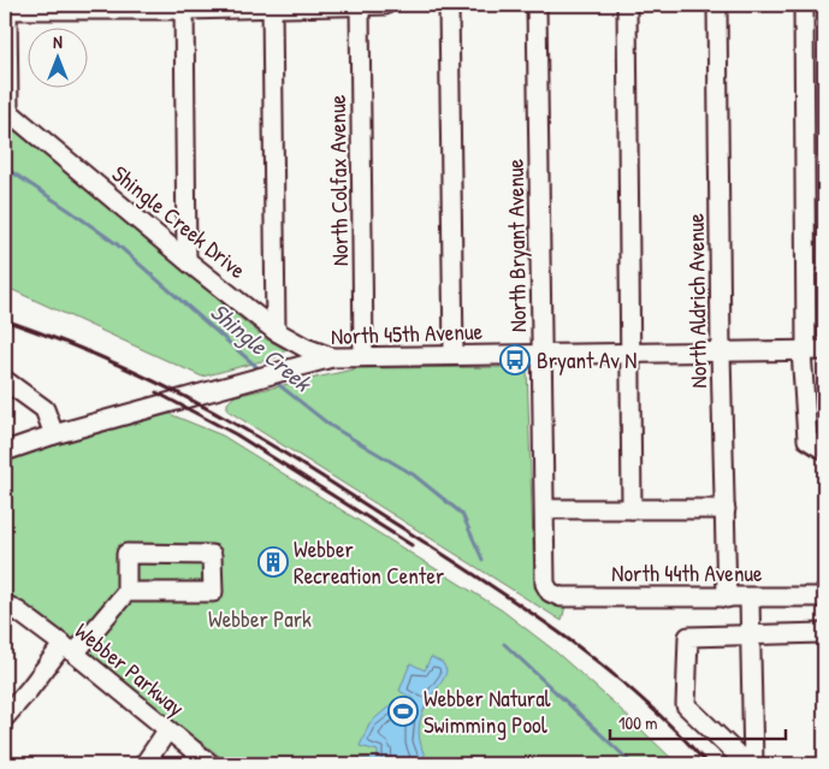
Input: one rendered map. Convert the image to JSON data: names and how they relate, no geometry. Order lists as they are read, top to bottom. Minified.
{"streets":{"street":["North Colfax Avenue","Shingle Creek Drive","North Bryant Avenue","North Aldrich Avenue","North 45th Avenue","North 44th Avenue","Webber Parkway"]},"crossings":[["North Colfax Avenue","North 45th Avenue"],["Shingle Creek Drive","North 45th Avenue"],["North Bryant Avenue","North 45th Avenue"],["North Bryant Avenue","North 44th Avenue"],["North Aldrich Avenue","North 45th Avenue"],["North Aldrich Avenue","North 44th Avenue"]],"water":["Shingle Creek"],"parks":["Webber Park"],"places":{"bus stop":["Bryant Av N"],"building":["Webber Recreation Center"],"sports":["Webber Natural Swimming Pool"]},"scale_bar":"100 m","north":"top"}
